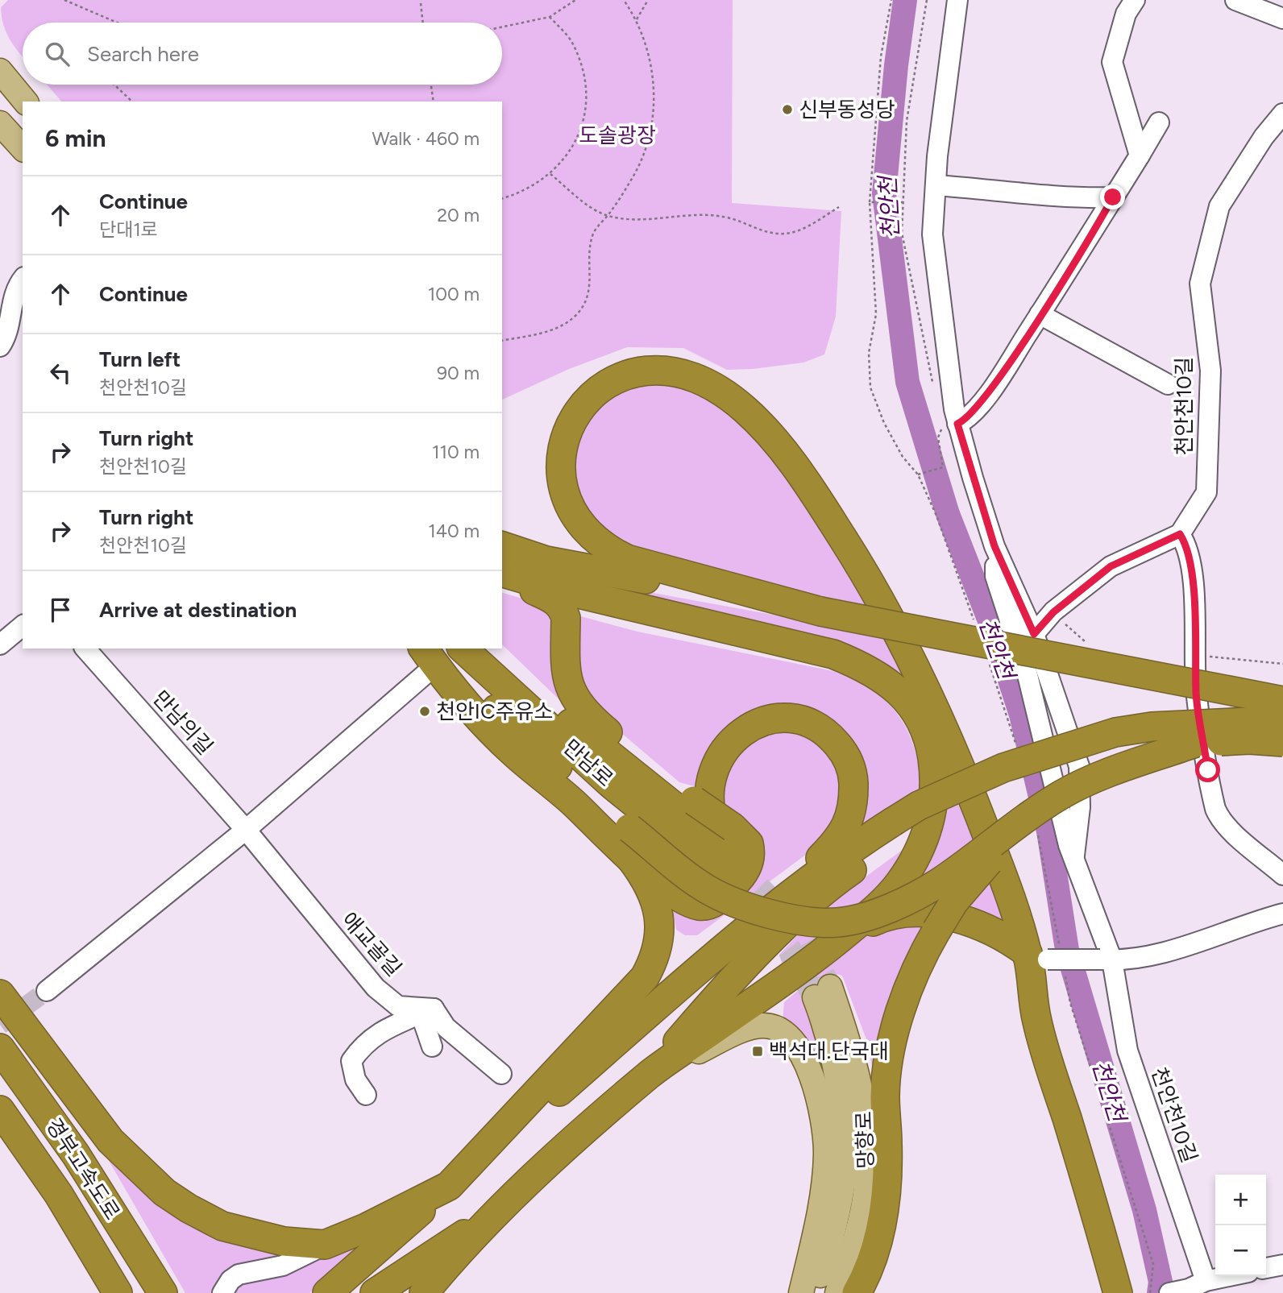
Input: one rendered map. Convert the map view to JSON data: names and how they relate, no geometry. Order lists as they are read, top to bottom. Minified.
{"streets":{"highway":["만남로","경부고속도로"],"main road":["망향로"],"street":["천안천10길","만남의길","애교골길"]},"crossings":[["만남의길","애교골길"]],"water":["천안천"],"parks":["도솔광장"],"places":{"other":["신부동성당","천안IC주유소"],"transit":["백석대.단국대"]},"page":{"search":"Search here","heading":["6 min","Walk · 460 m"],"list":[["Continue","단대1로","20 m"],["Continue","100 m"],["Turn left","천안천10길","90 m"],["Turn right","천안천10길","110 m"],["Turn right","천안천10길","140 m"],"Arrive at destination"],"map_buttons":["+","−"]}}
